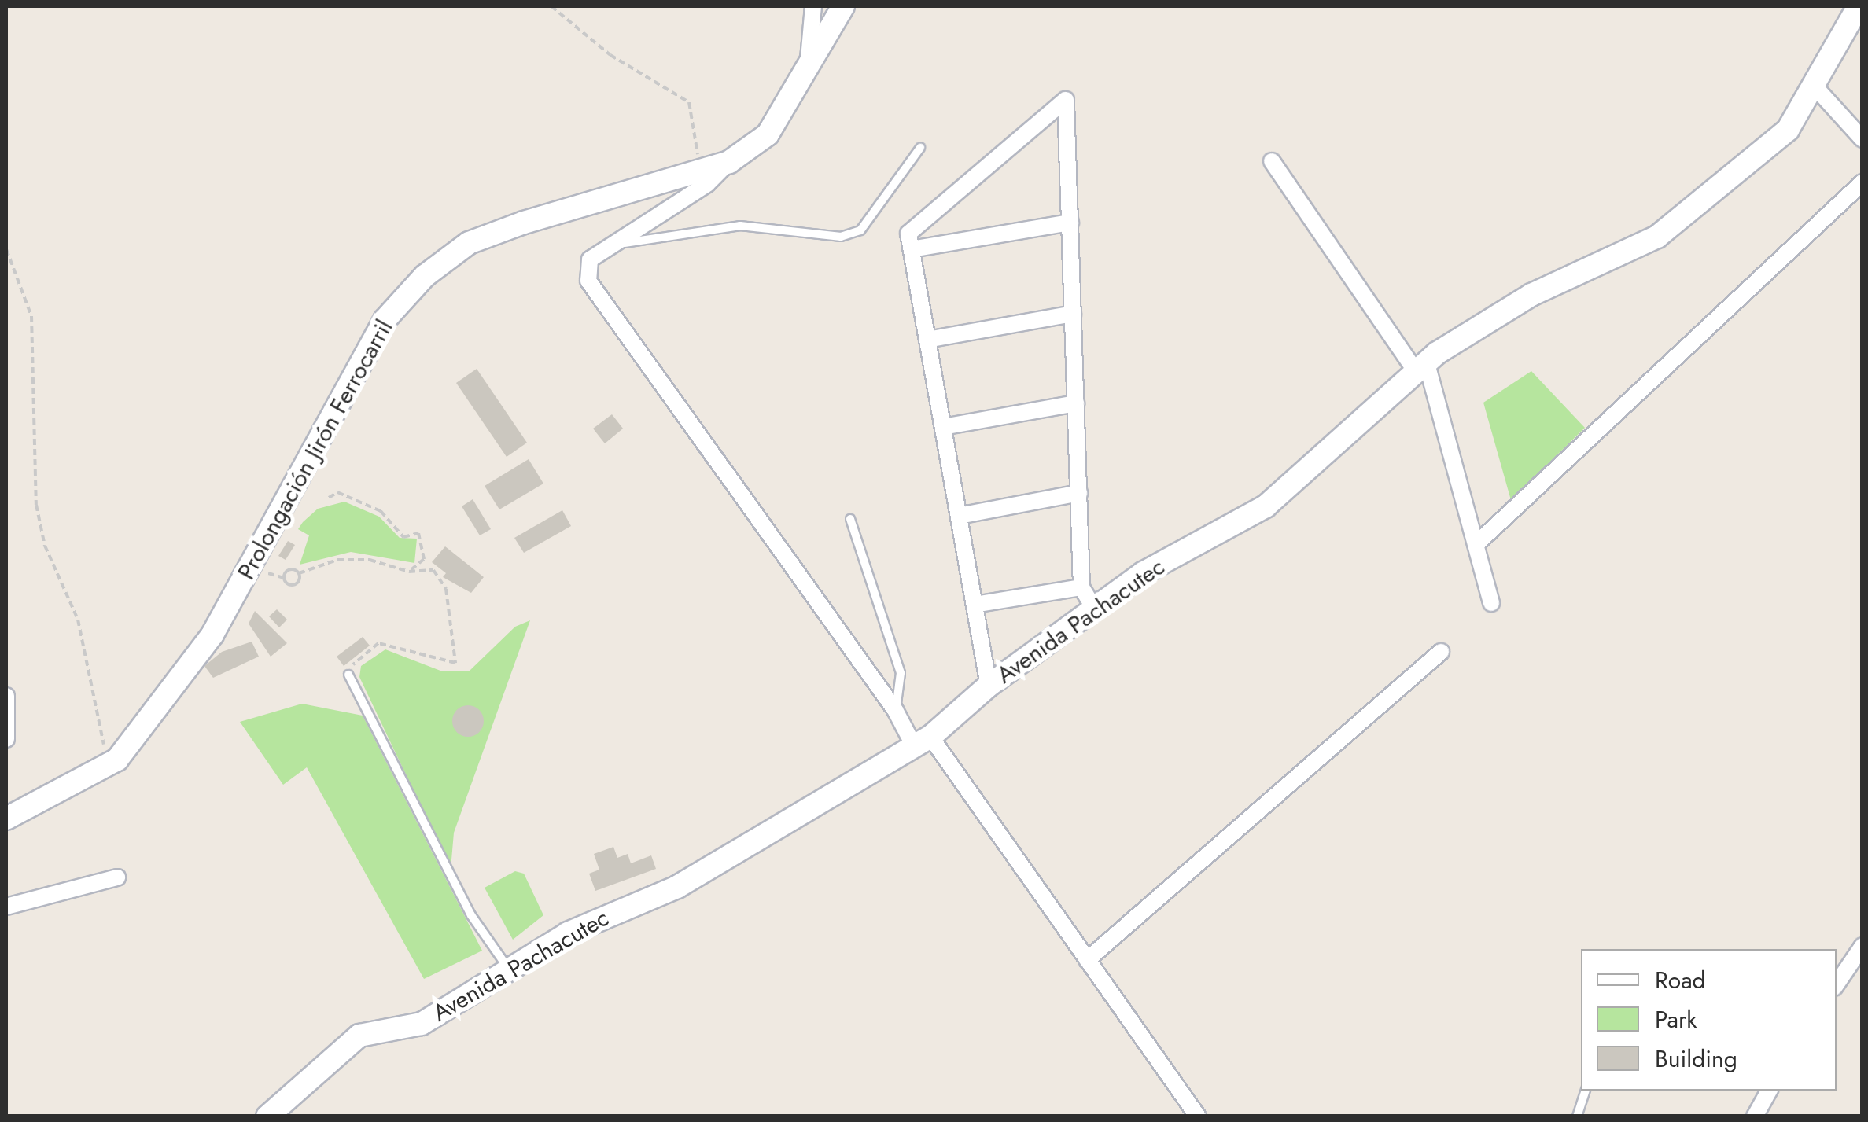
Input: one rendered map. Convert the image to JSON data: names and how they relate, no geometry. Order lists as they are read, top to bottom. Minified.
{"streets":{"main road":["Prolongación Jirón Ferrocarril","Avenida Pachacutec"]},"legend":["Road","Park","Building"]}
